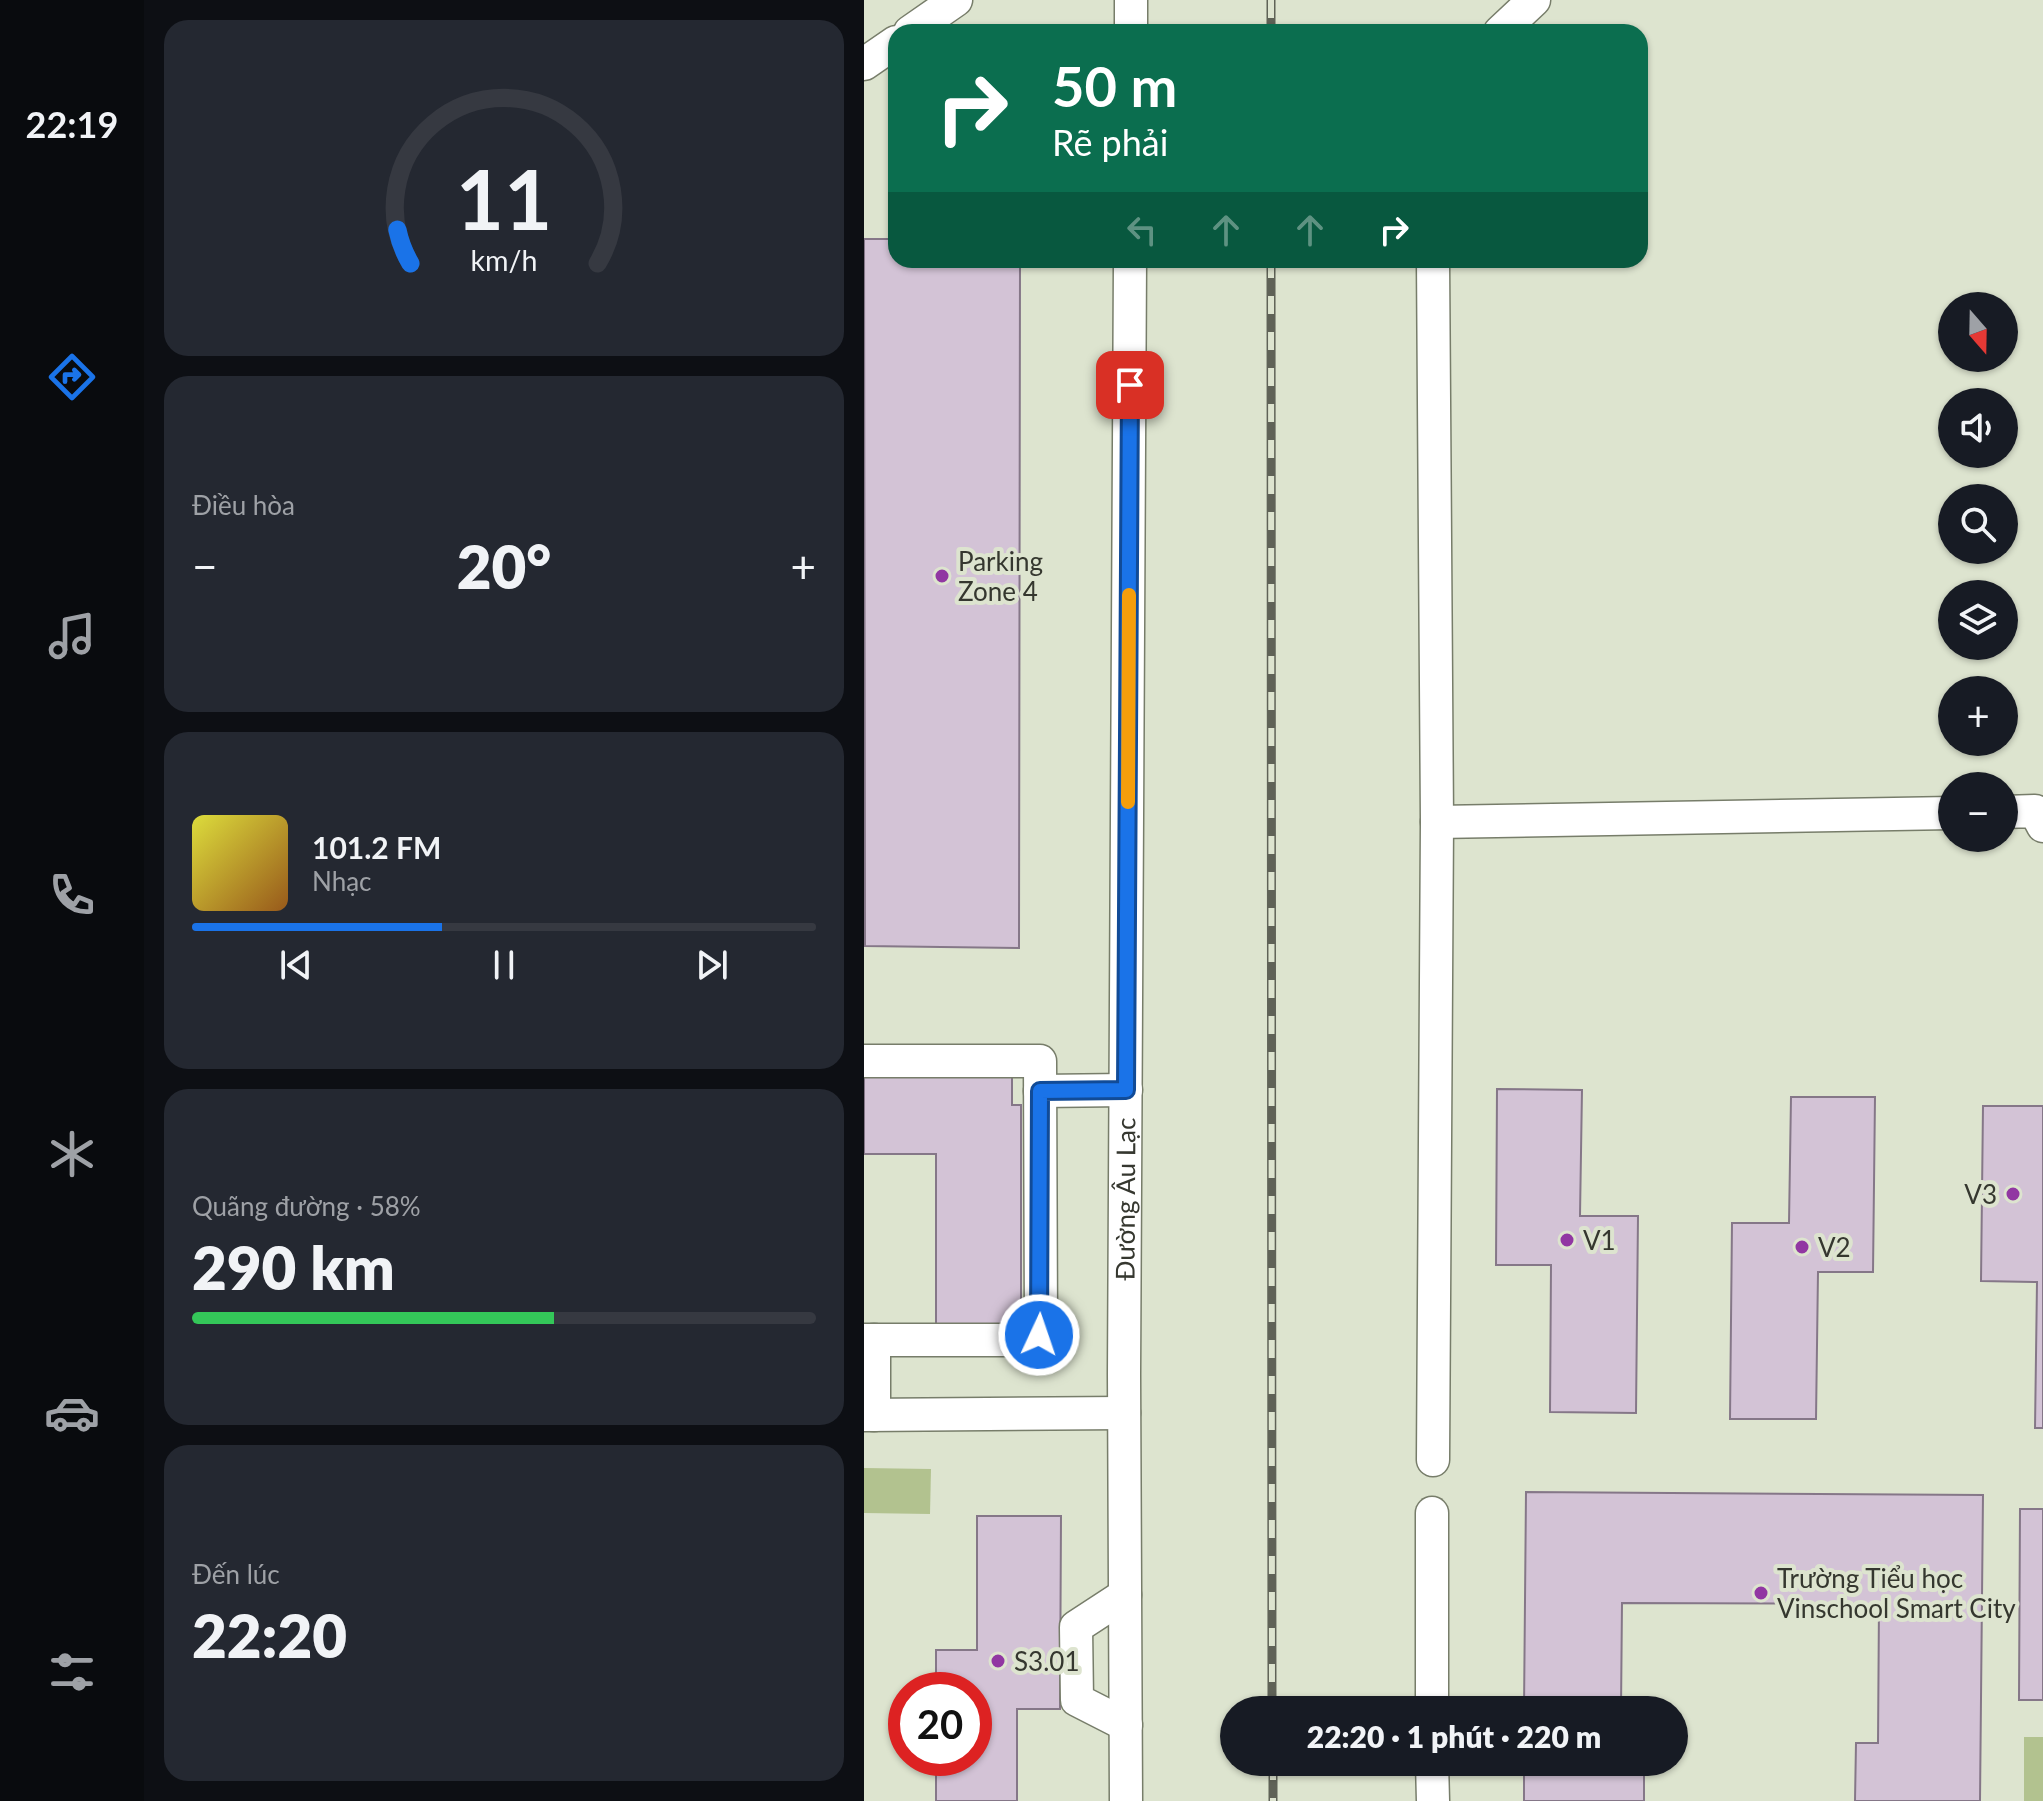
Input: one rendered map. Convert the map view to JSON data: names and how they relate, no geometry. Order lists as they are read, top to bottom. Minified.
{"streets":{"street":["Đường Âu Lạc"]},"places":["Parking Zone 4","V3","V1","V2","Trường Tiểu học Vinschool Smart City","S3.01"],"north":"bottom","page":{"tabs":"22:19","turn":["50 m","Rẽ phải"],"map_buttons":["+","−"],"tile":["Điều hòa",["Quãng đường · 58%","290 km"],["Đến lúc","22:20"]],"heat":["−","20°","+"],"song":["101.2 FM","Nhạc"],"limit":"20","trip":"22:20 · 1 phút · 220 m","gauge":["11","km/h"]}}
